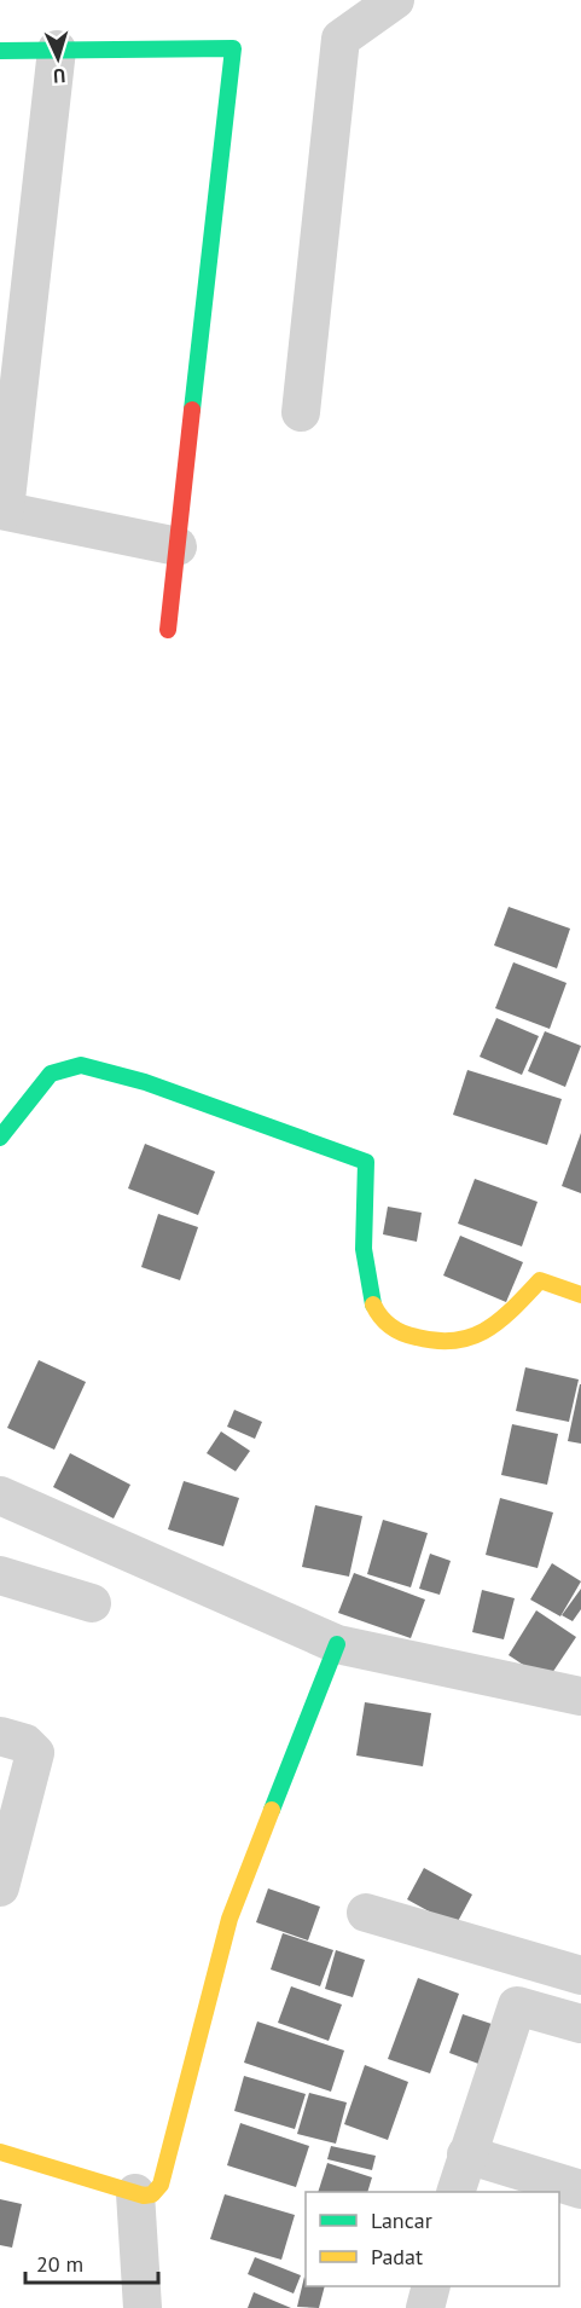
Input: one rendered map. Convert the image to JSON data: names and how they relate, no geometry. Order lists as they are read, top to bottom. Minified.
{"legend":["Lancar","Padat"],"scale_bar":"20 m","north":"bottom"}
